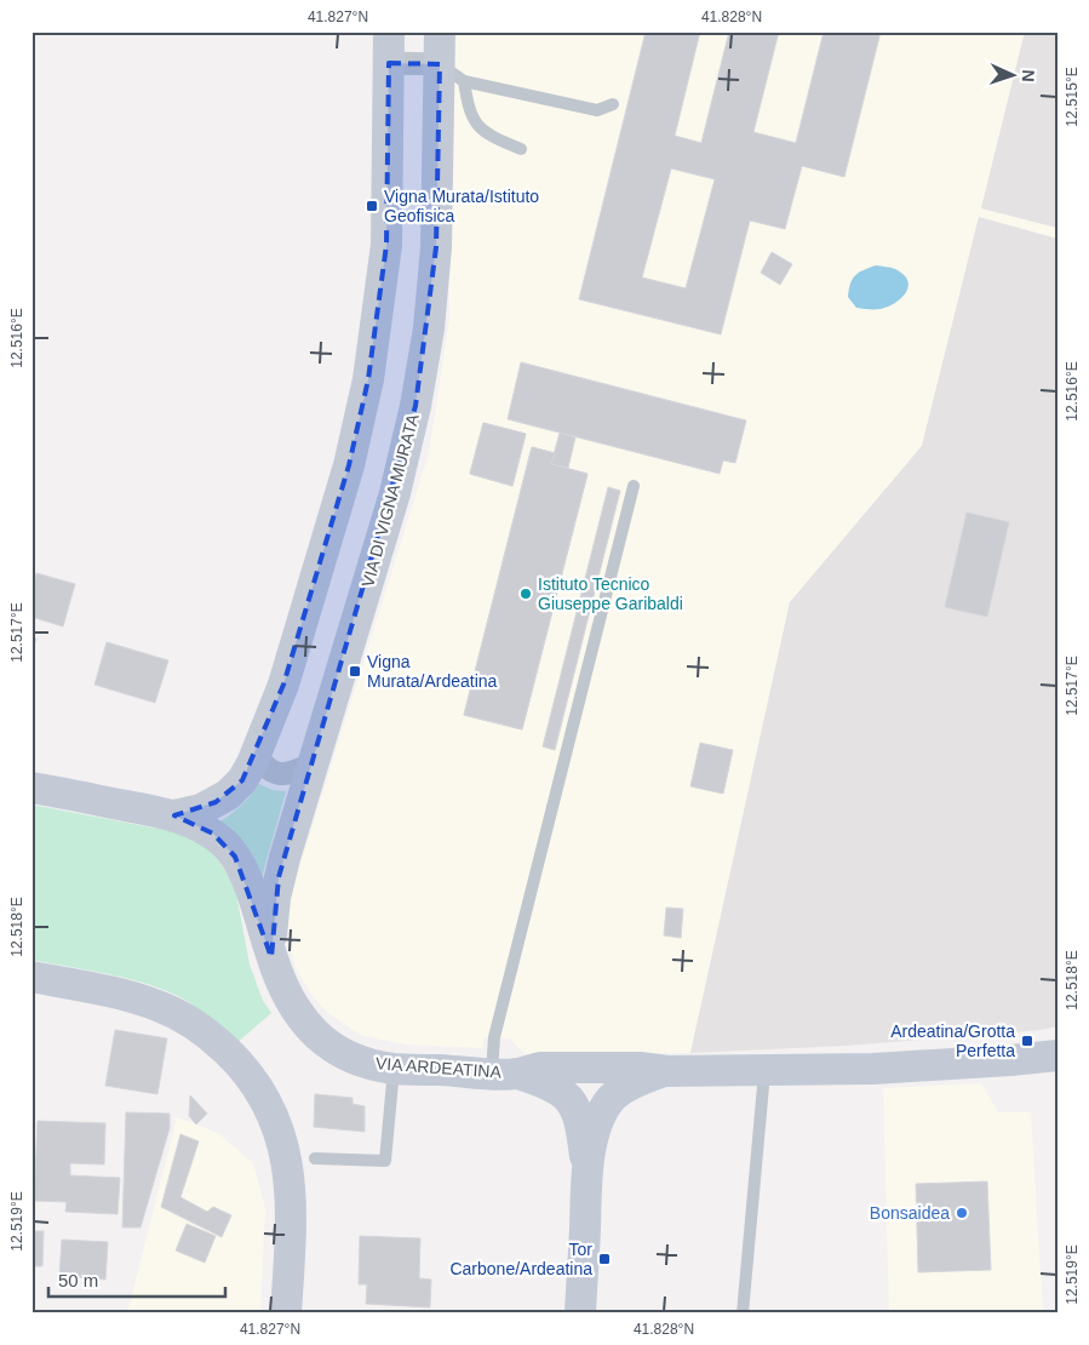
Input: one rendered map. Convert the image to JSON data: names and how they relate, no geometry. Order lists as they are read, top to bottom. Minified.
{"streets":{"main road":["VIA DI VIGNA MURATA","VIA ARDEATINA"]},"crossings":[["VIA DI VIGNA MURATA","VIA ARDEATINA"]],"places":{"transit":["Vigna Murata/Istituto Geofisica","Vigna Murata/Ardeatina","Ardeatina/Grotta Perfetta","Tor Carbone/Ardeatina"],"other":["Istituto Tecnico Giuseppe Garibaldi","Bonsaidea"]},"scale_bar":"50 m","north":"right","coordinates":["41.827°N","41.828°N","12.515°E","12.516°E","12.517°E","12.518°E","12.519°E"]}
